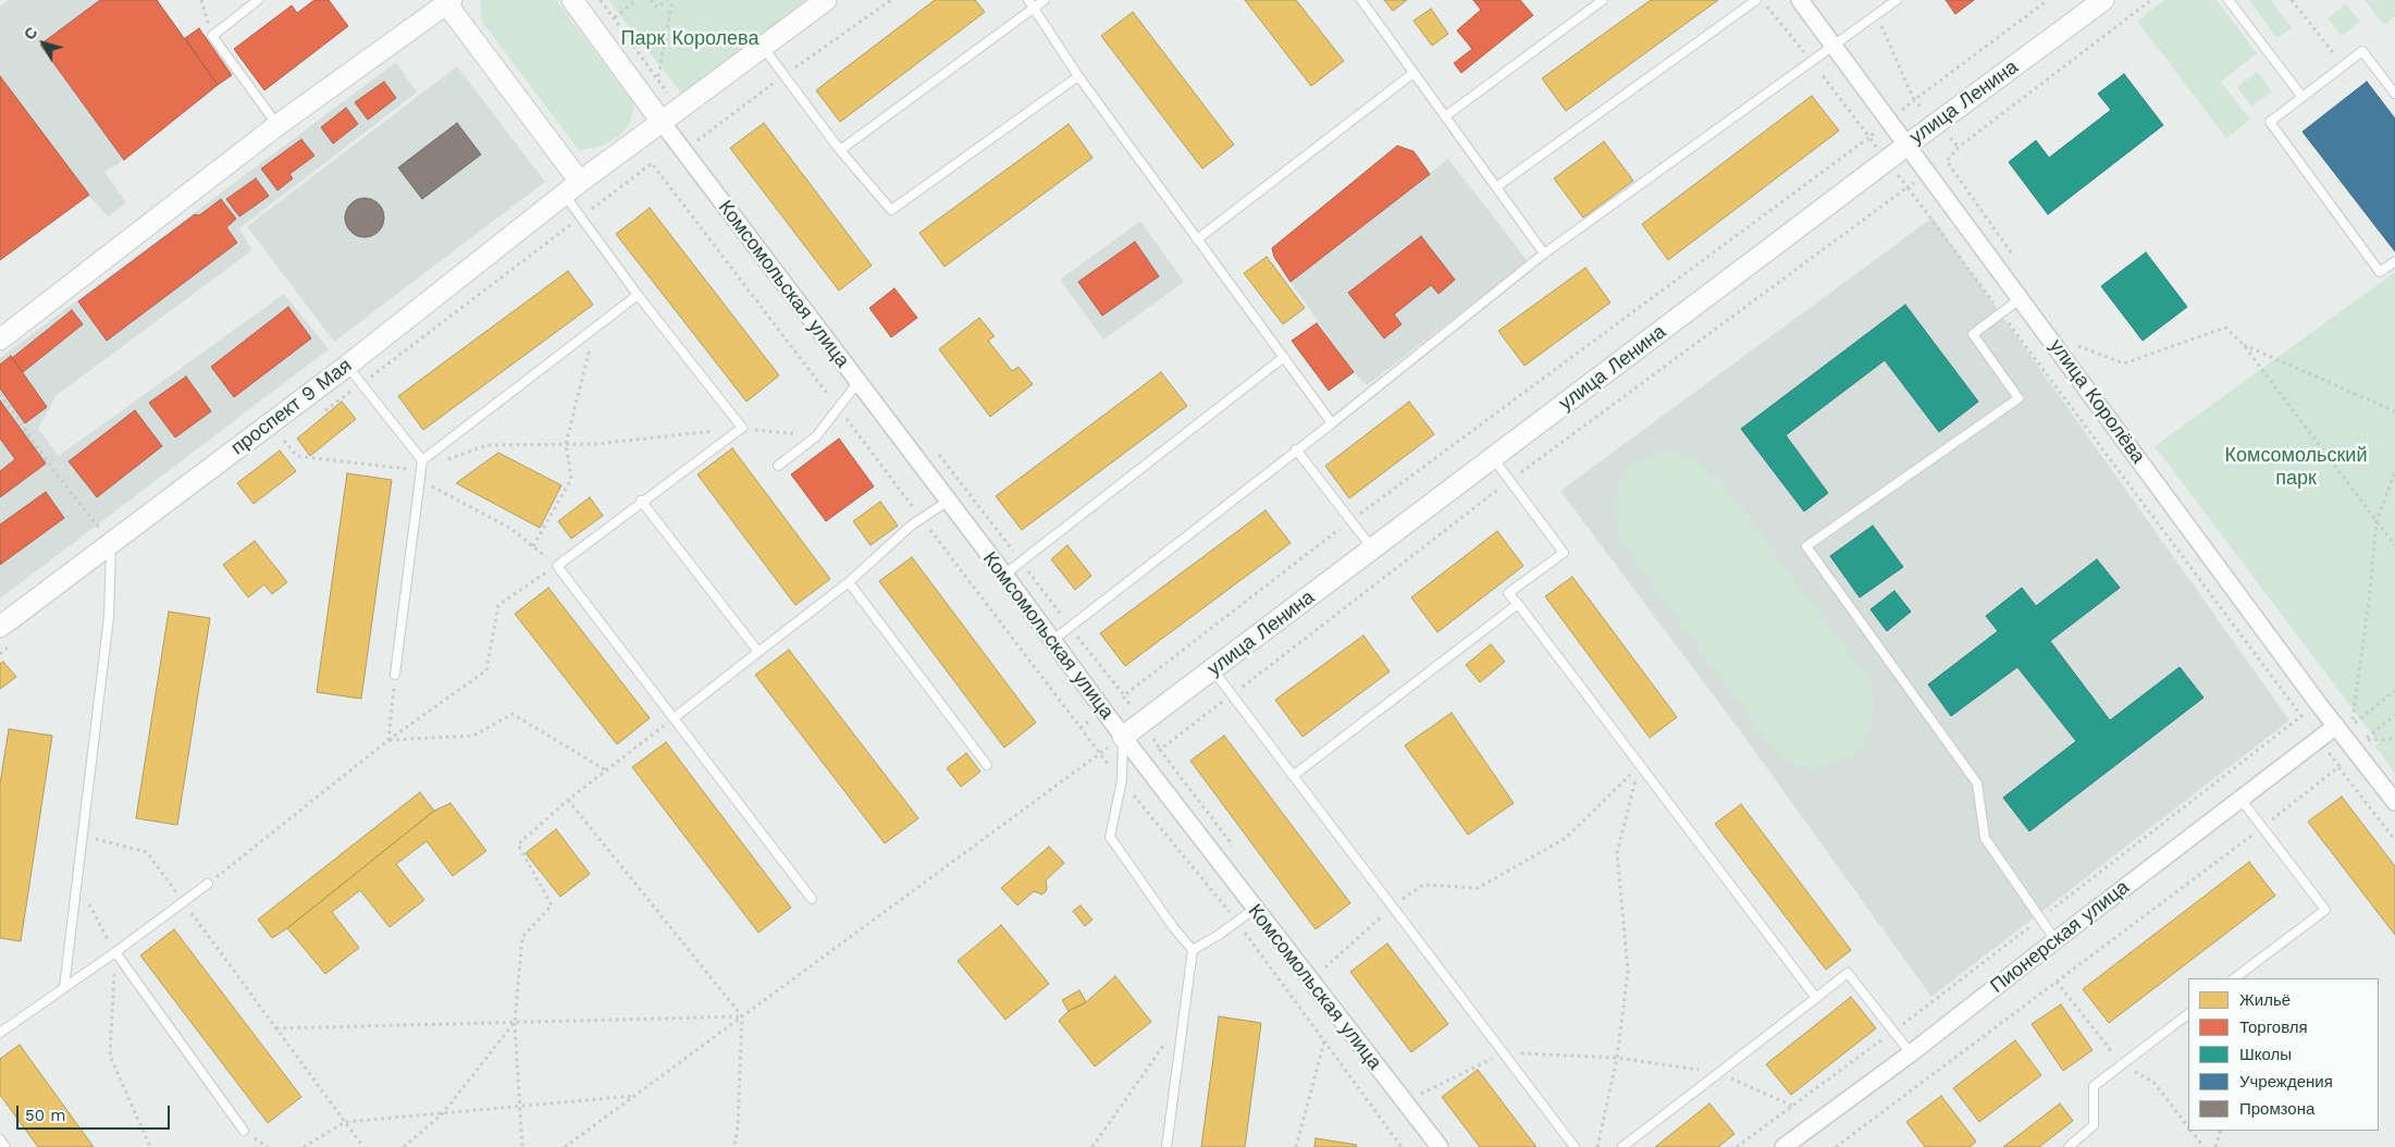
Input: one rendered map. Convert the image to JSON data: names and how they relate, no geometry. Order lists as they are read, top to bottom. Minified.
{"streets":{"street":["улица Ленина","Комсомольская улица","улица Королёва","проспект 9 Мая","Пионерская улица"]},"crossings":[["улица Ленина","Комсомольская улица"],["улица Ленина","улица Королёва"],["Комсомольская улица","проспект 9 Мая"],["улица Королёва","Пионерская улица"]],"parks":["Парк Королева","Комсомольский парк"],"legend":["Жильё","Торговля","Школы","Учреждения","Промзона"],"scale_bar":"50 m","north":"top left"}
